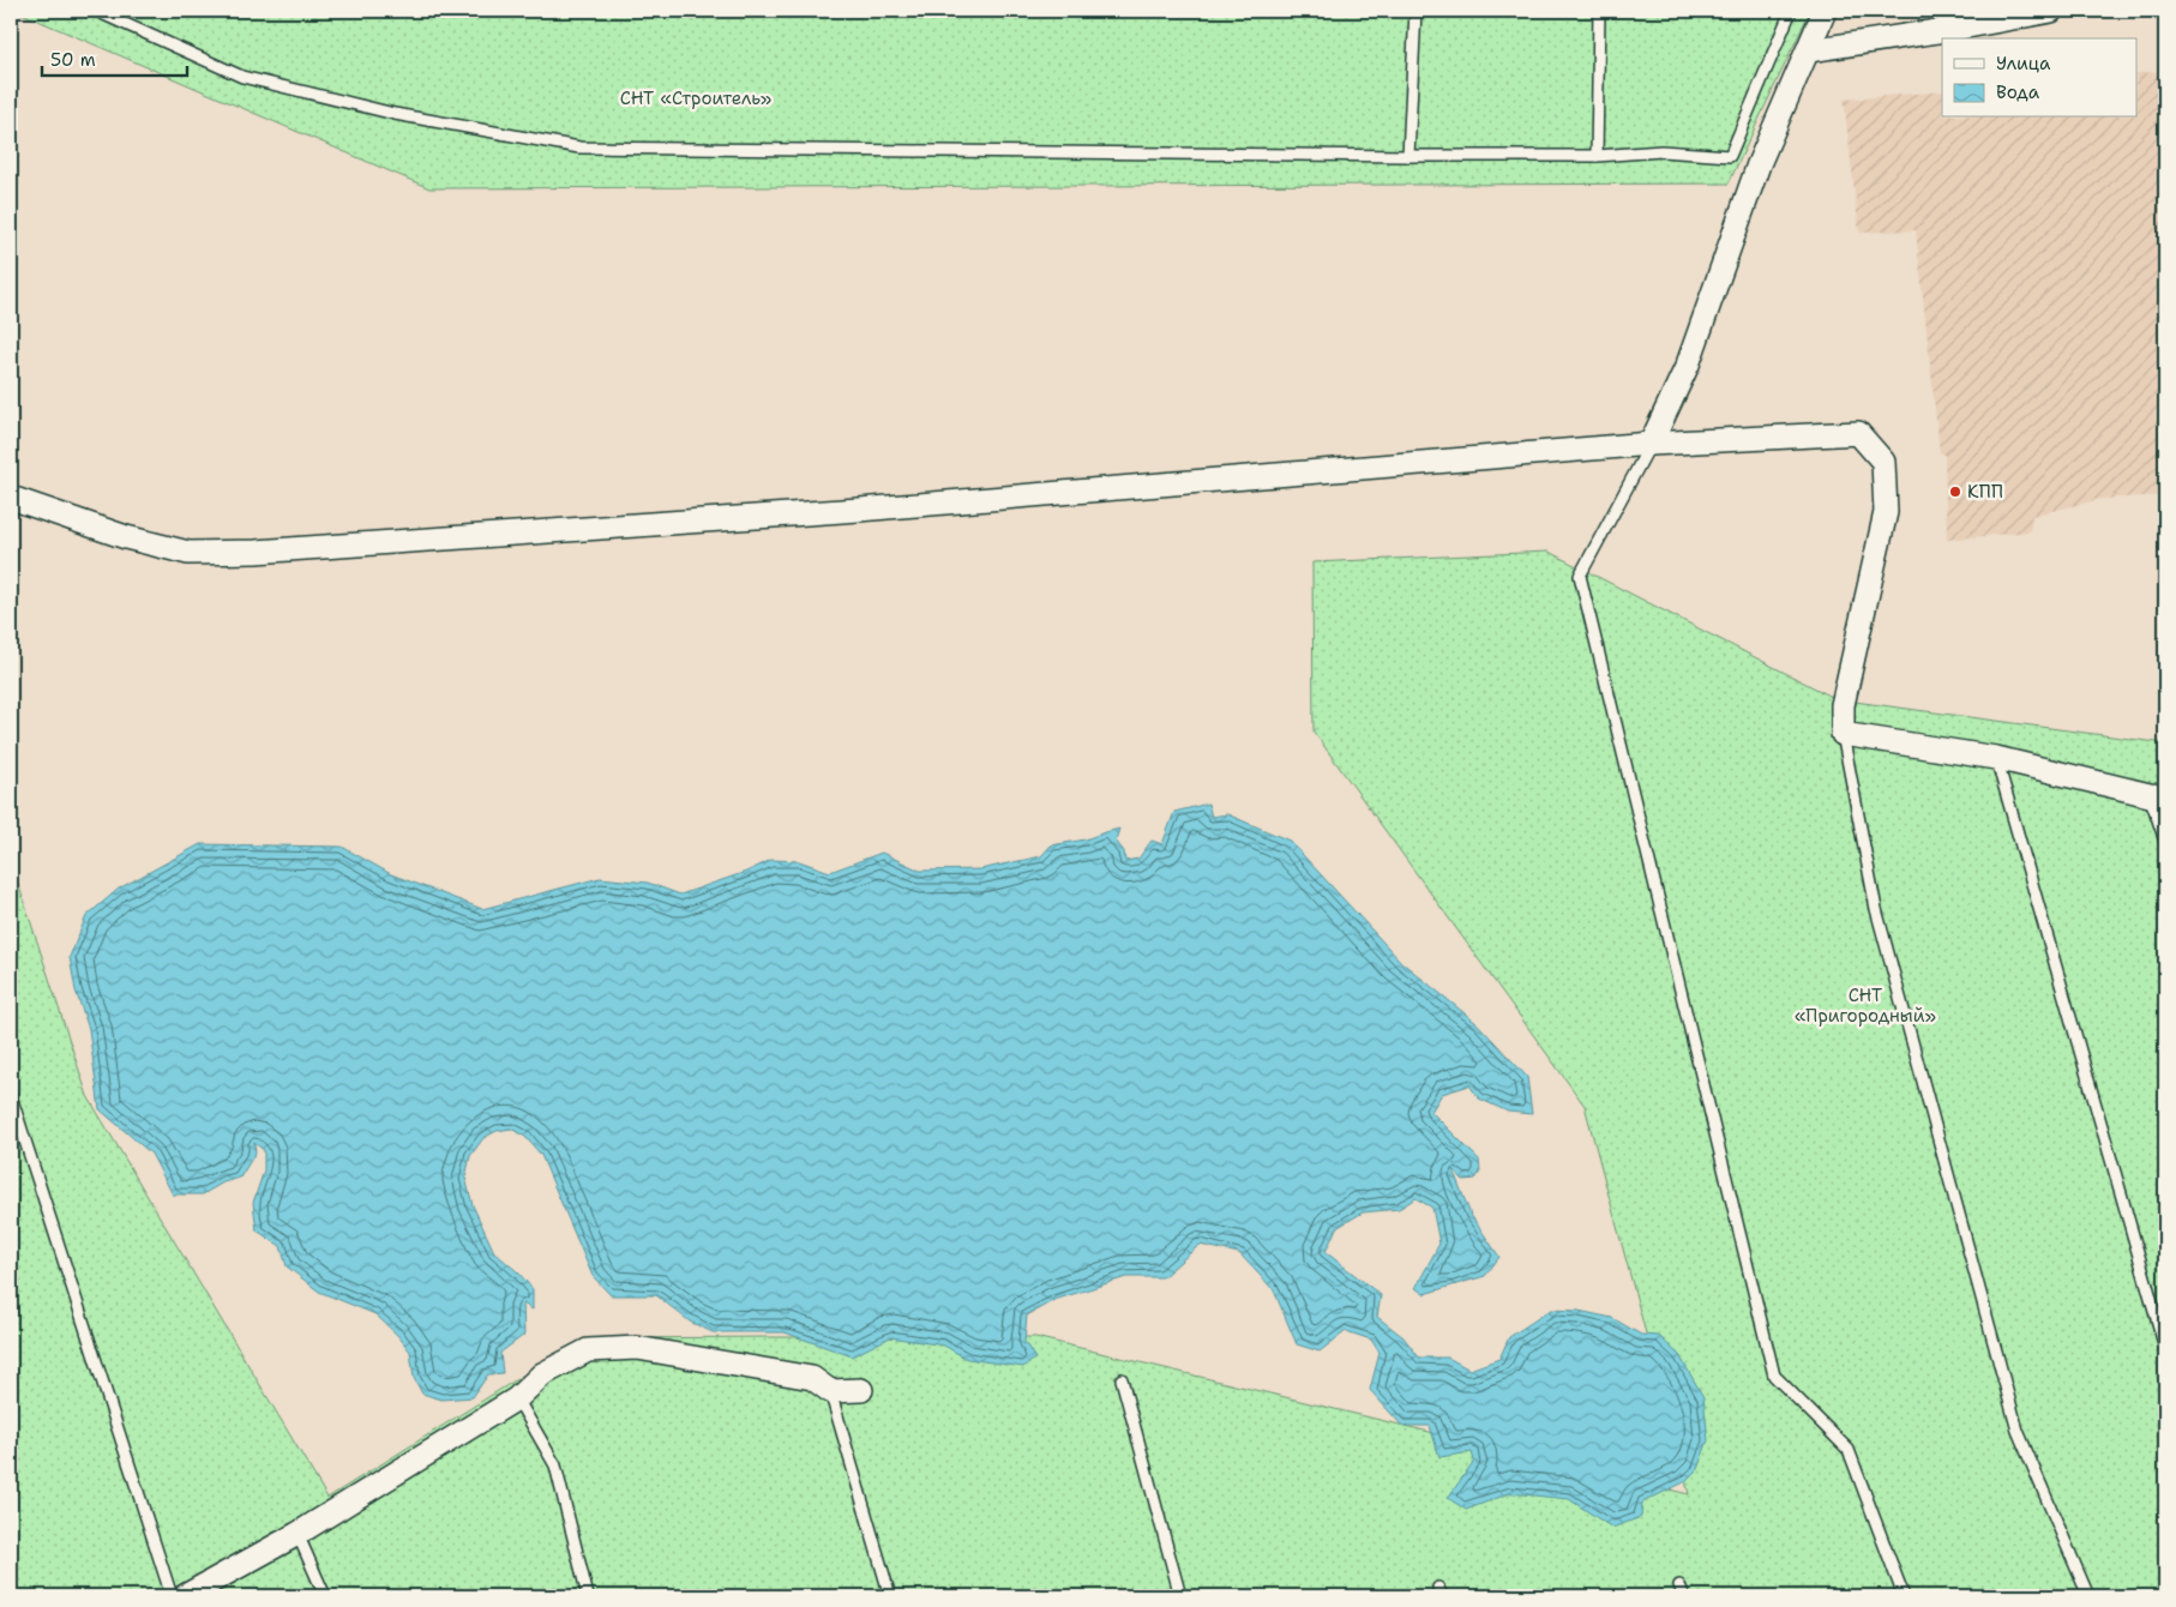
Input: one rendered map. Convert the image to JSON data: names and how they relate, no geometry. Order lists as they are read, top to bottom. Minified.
{"parks":["СНТ «Строитель»","СНТ «Пригородный»"],"places":["КПП"],"legend":["Улица","Вода"],"scale_bar":"50 m"}
